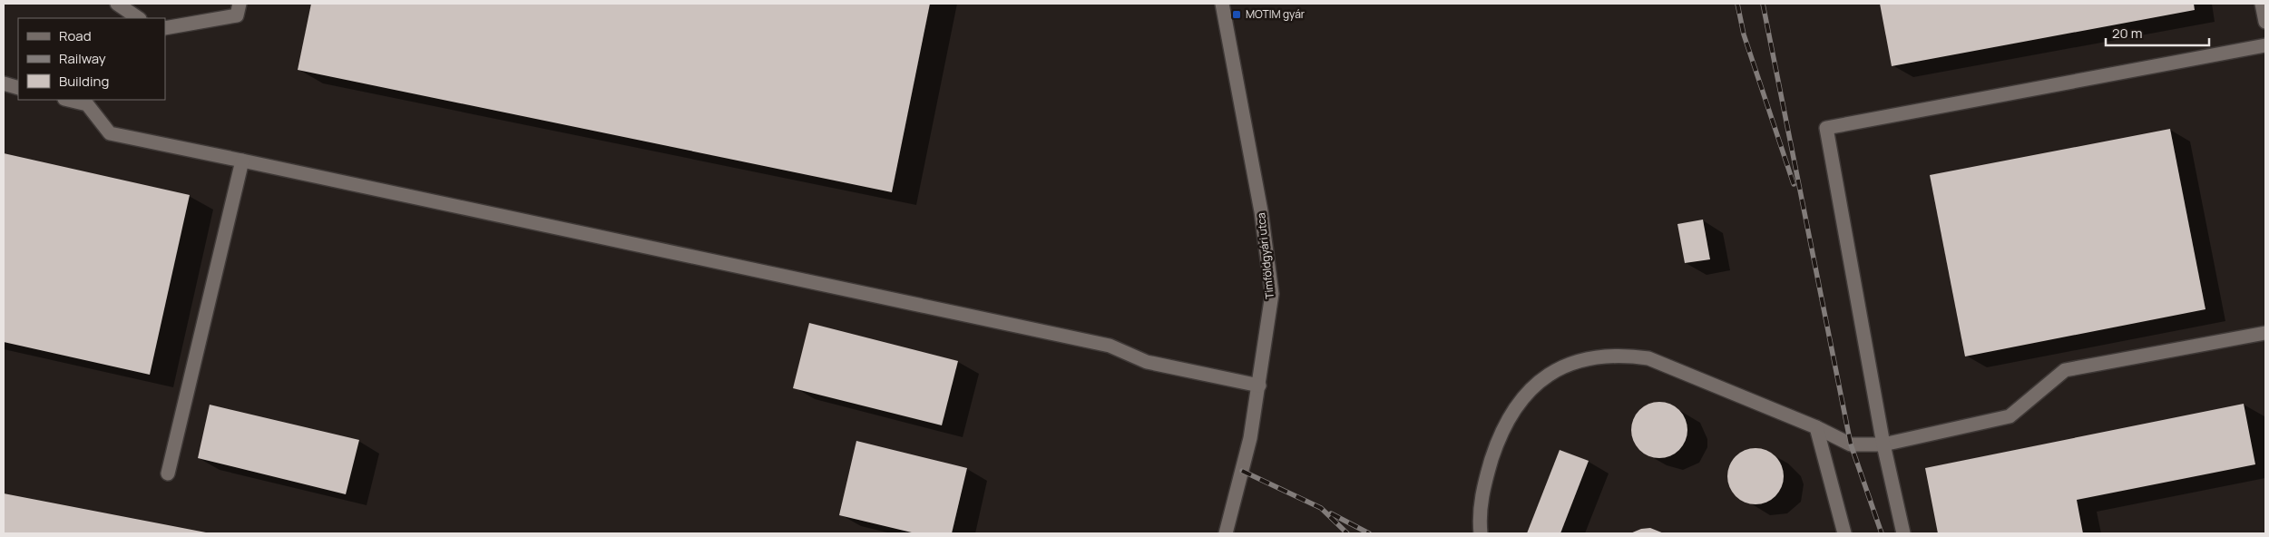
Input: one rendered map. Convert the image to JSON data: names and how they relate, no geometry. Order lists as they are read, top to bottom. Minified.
{"streets":{"street":["Timföldgyári utca"]},"places":{"transit":["MOTIM gyár"]},"legend":["Road","Railway","Building"],"scale_bar":"20 m"}
